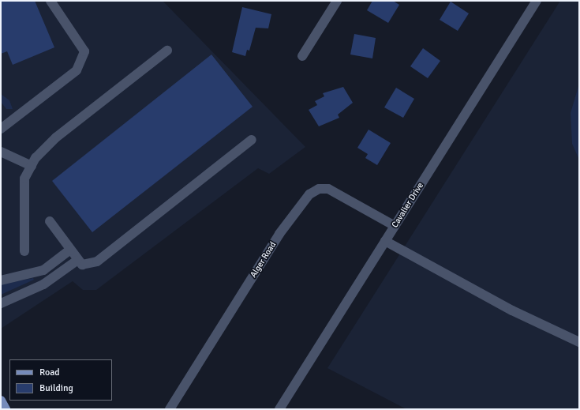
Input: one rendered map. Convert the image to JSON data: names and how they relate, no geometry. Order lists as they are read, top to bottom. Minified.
{"streets":{"street":["Cavalier Drive","Alger Road"]},"crossings":[["Cavalier Drive","Alger Road"]],"legend":["Road","Building"]}
